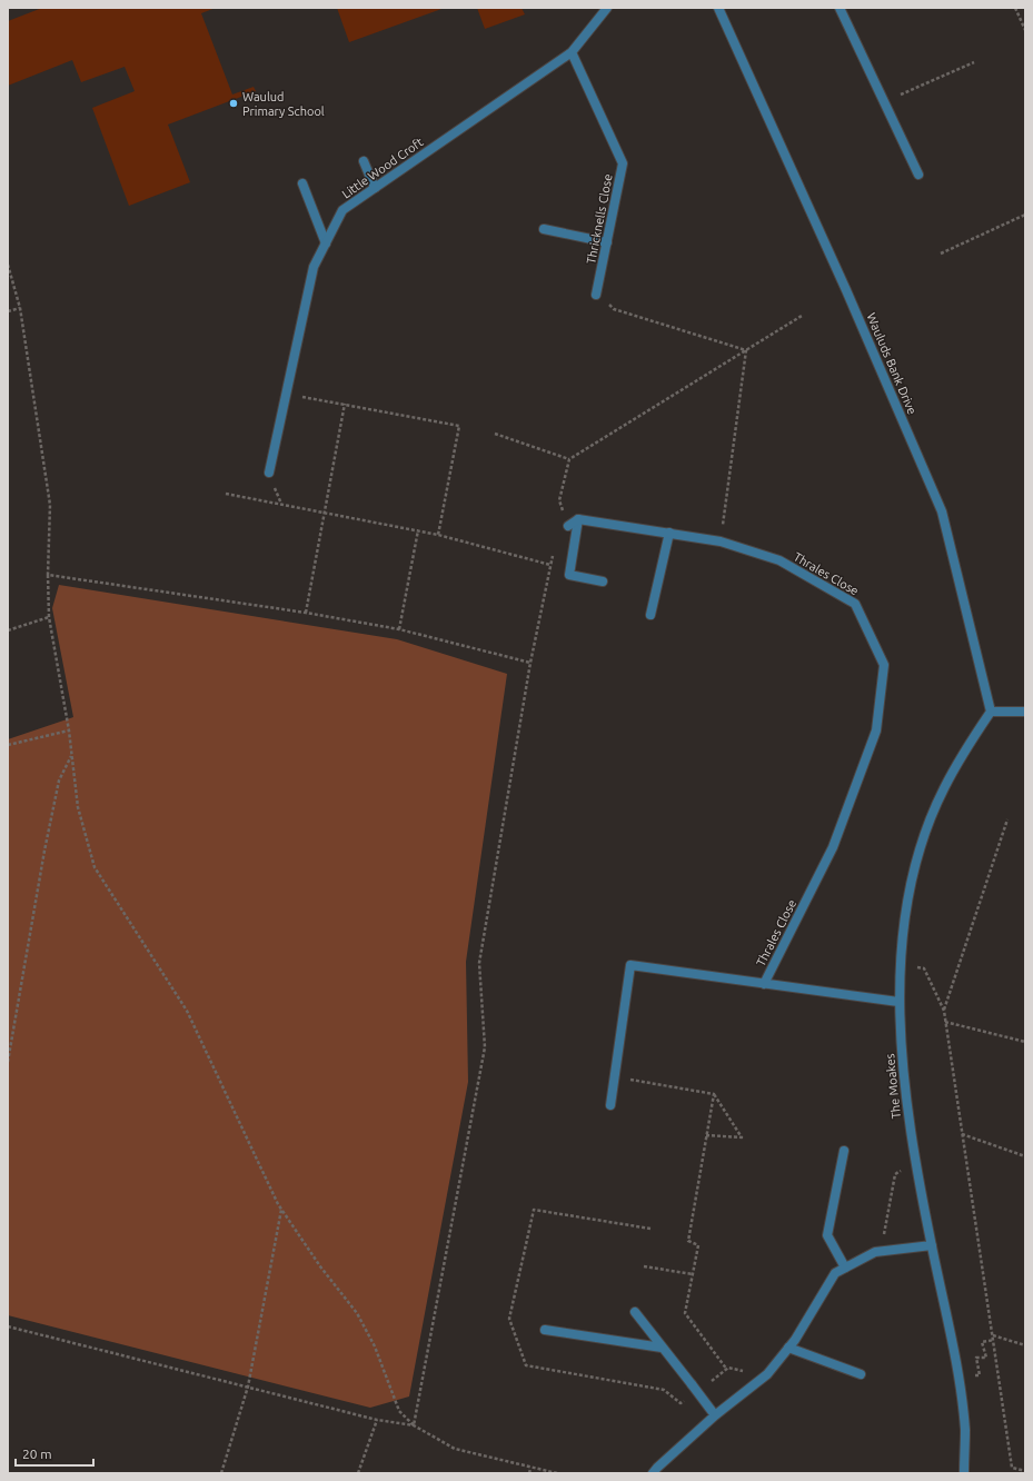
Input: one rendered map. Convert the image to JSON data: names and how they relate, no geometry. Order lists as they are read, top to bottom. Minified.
{"streets":{"street":["Little Wood Croft","Thricknells Close","Wauluds Bank Drive","Thrales Close","The Moakes"]},"crossings":[["Little Wood Croft","Thricknells Close"],["Wauluds Bank Drive","The Moakes"],["Thrales Close","The Moakes"]],"places":["Waulud Primary School"],"scale_bar":"20 m"}
